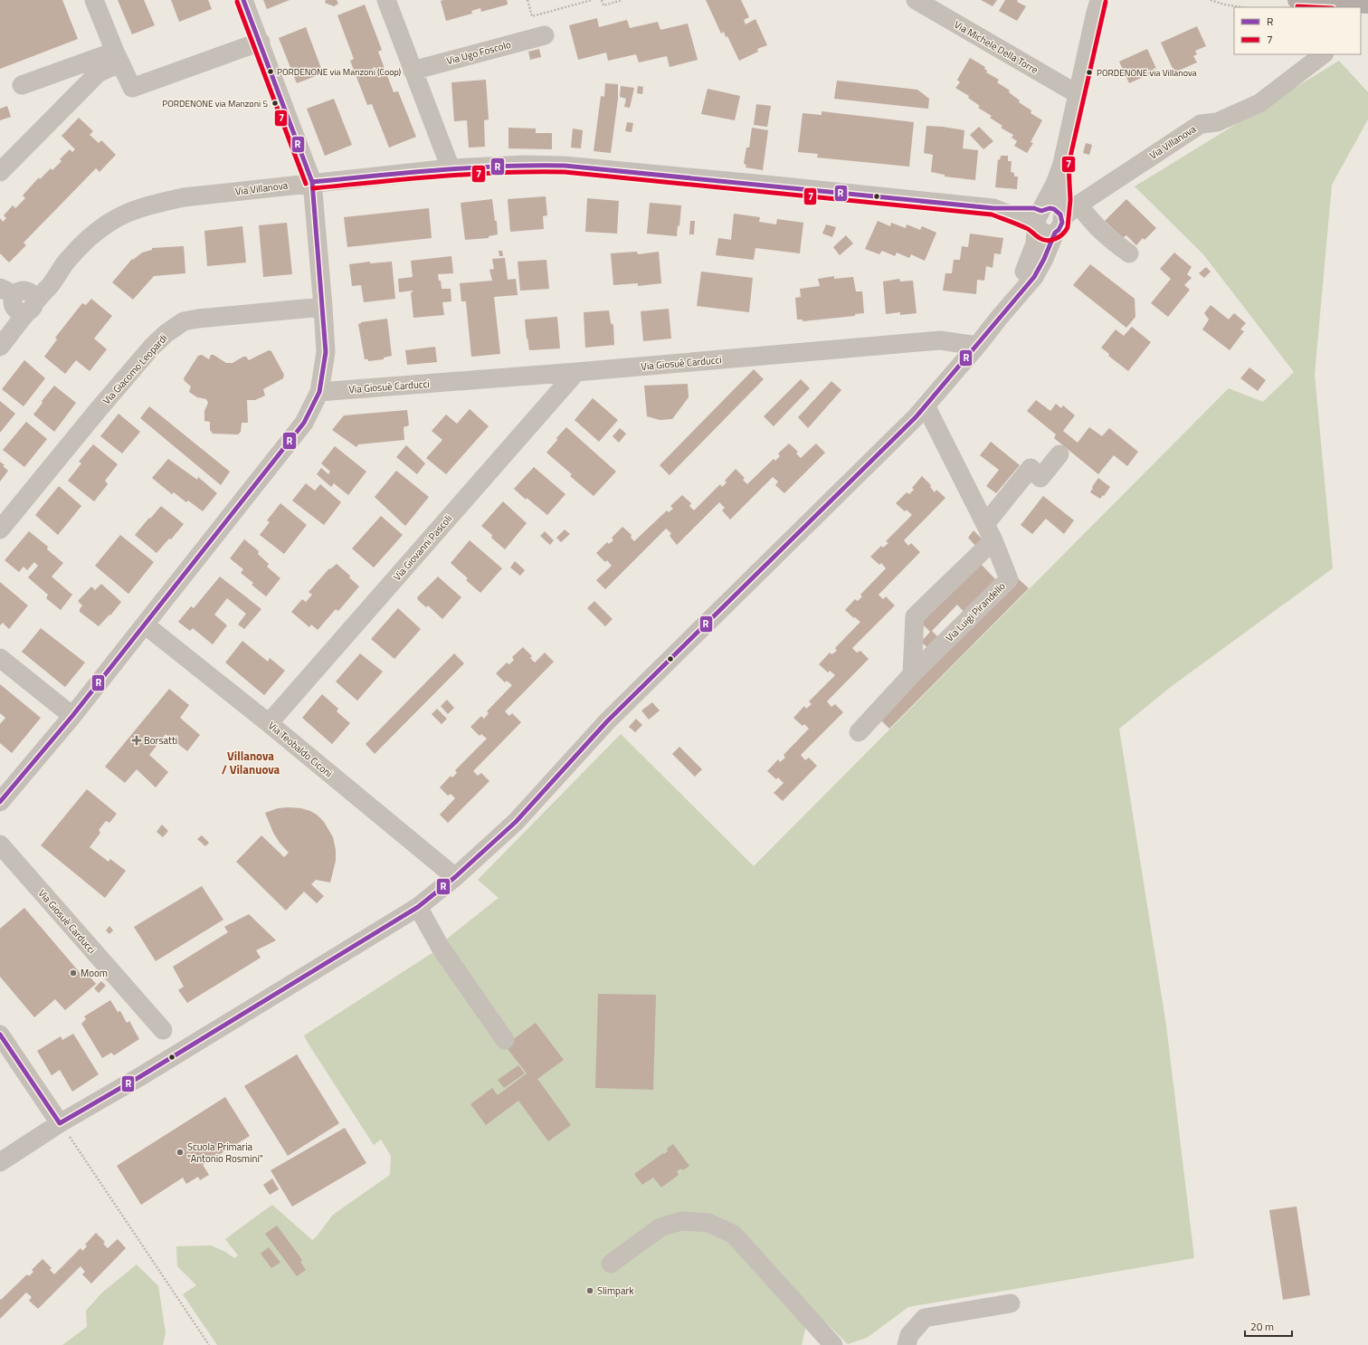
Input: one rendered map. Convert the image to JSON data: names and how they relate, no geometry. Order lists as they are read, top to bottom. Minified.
{"streets":{"street":["Via Michele Della Torre","Via Ugo Foscolo","Via Villanova","Via Giosuè Carducci","Via Giacomo Leopardi","Via Giovanni Pascoli","Via Luigi Pirandello","Via Teobaldo Ciconi"]},"crossings":[["Via Giosuè Carducci","Via Giovanni Pascoli"],["Via Giovanni Pascoli","Via Teobaldo Ciconi"]],"districts":["Villanova / Vilanuova"],"places":{"other":["PORDENONE via Manzoni (Coop)","PORDENONE via Villanova","PORDENONE via Manzoni 5","Moom","Scuola Primaria \"Antonio Rosmini\"","Slimpark"],"health":["Borsatti"]},"lines":["transit line R","transit line 7"],"legend":["R","7"],"scale_bar":"20 m"}
